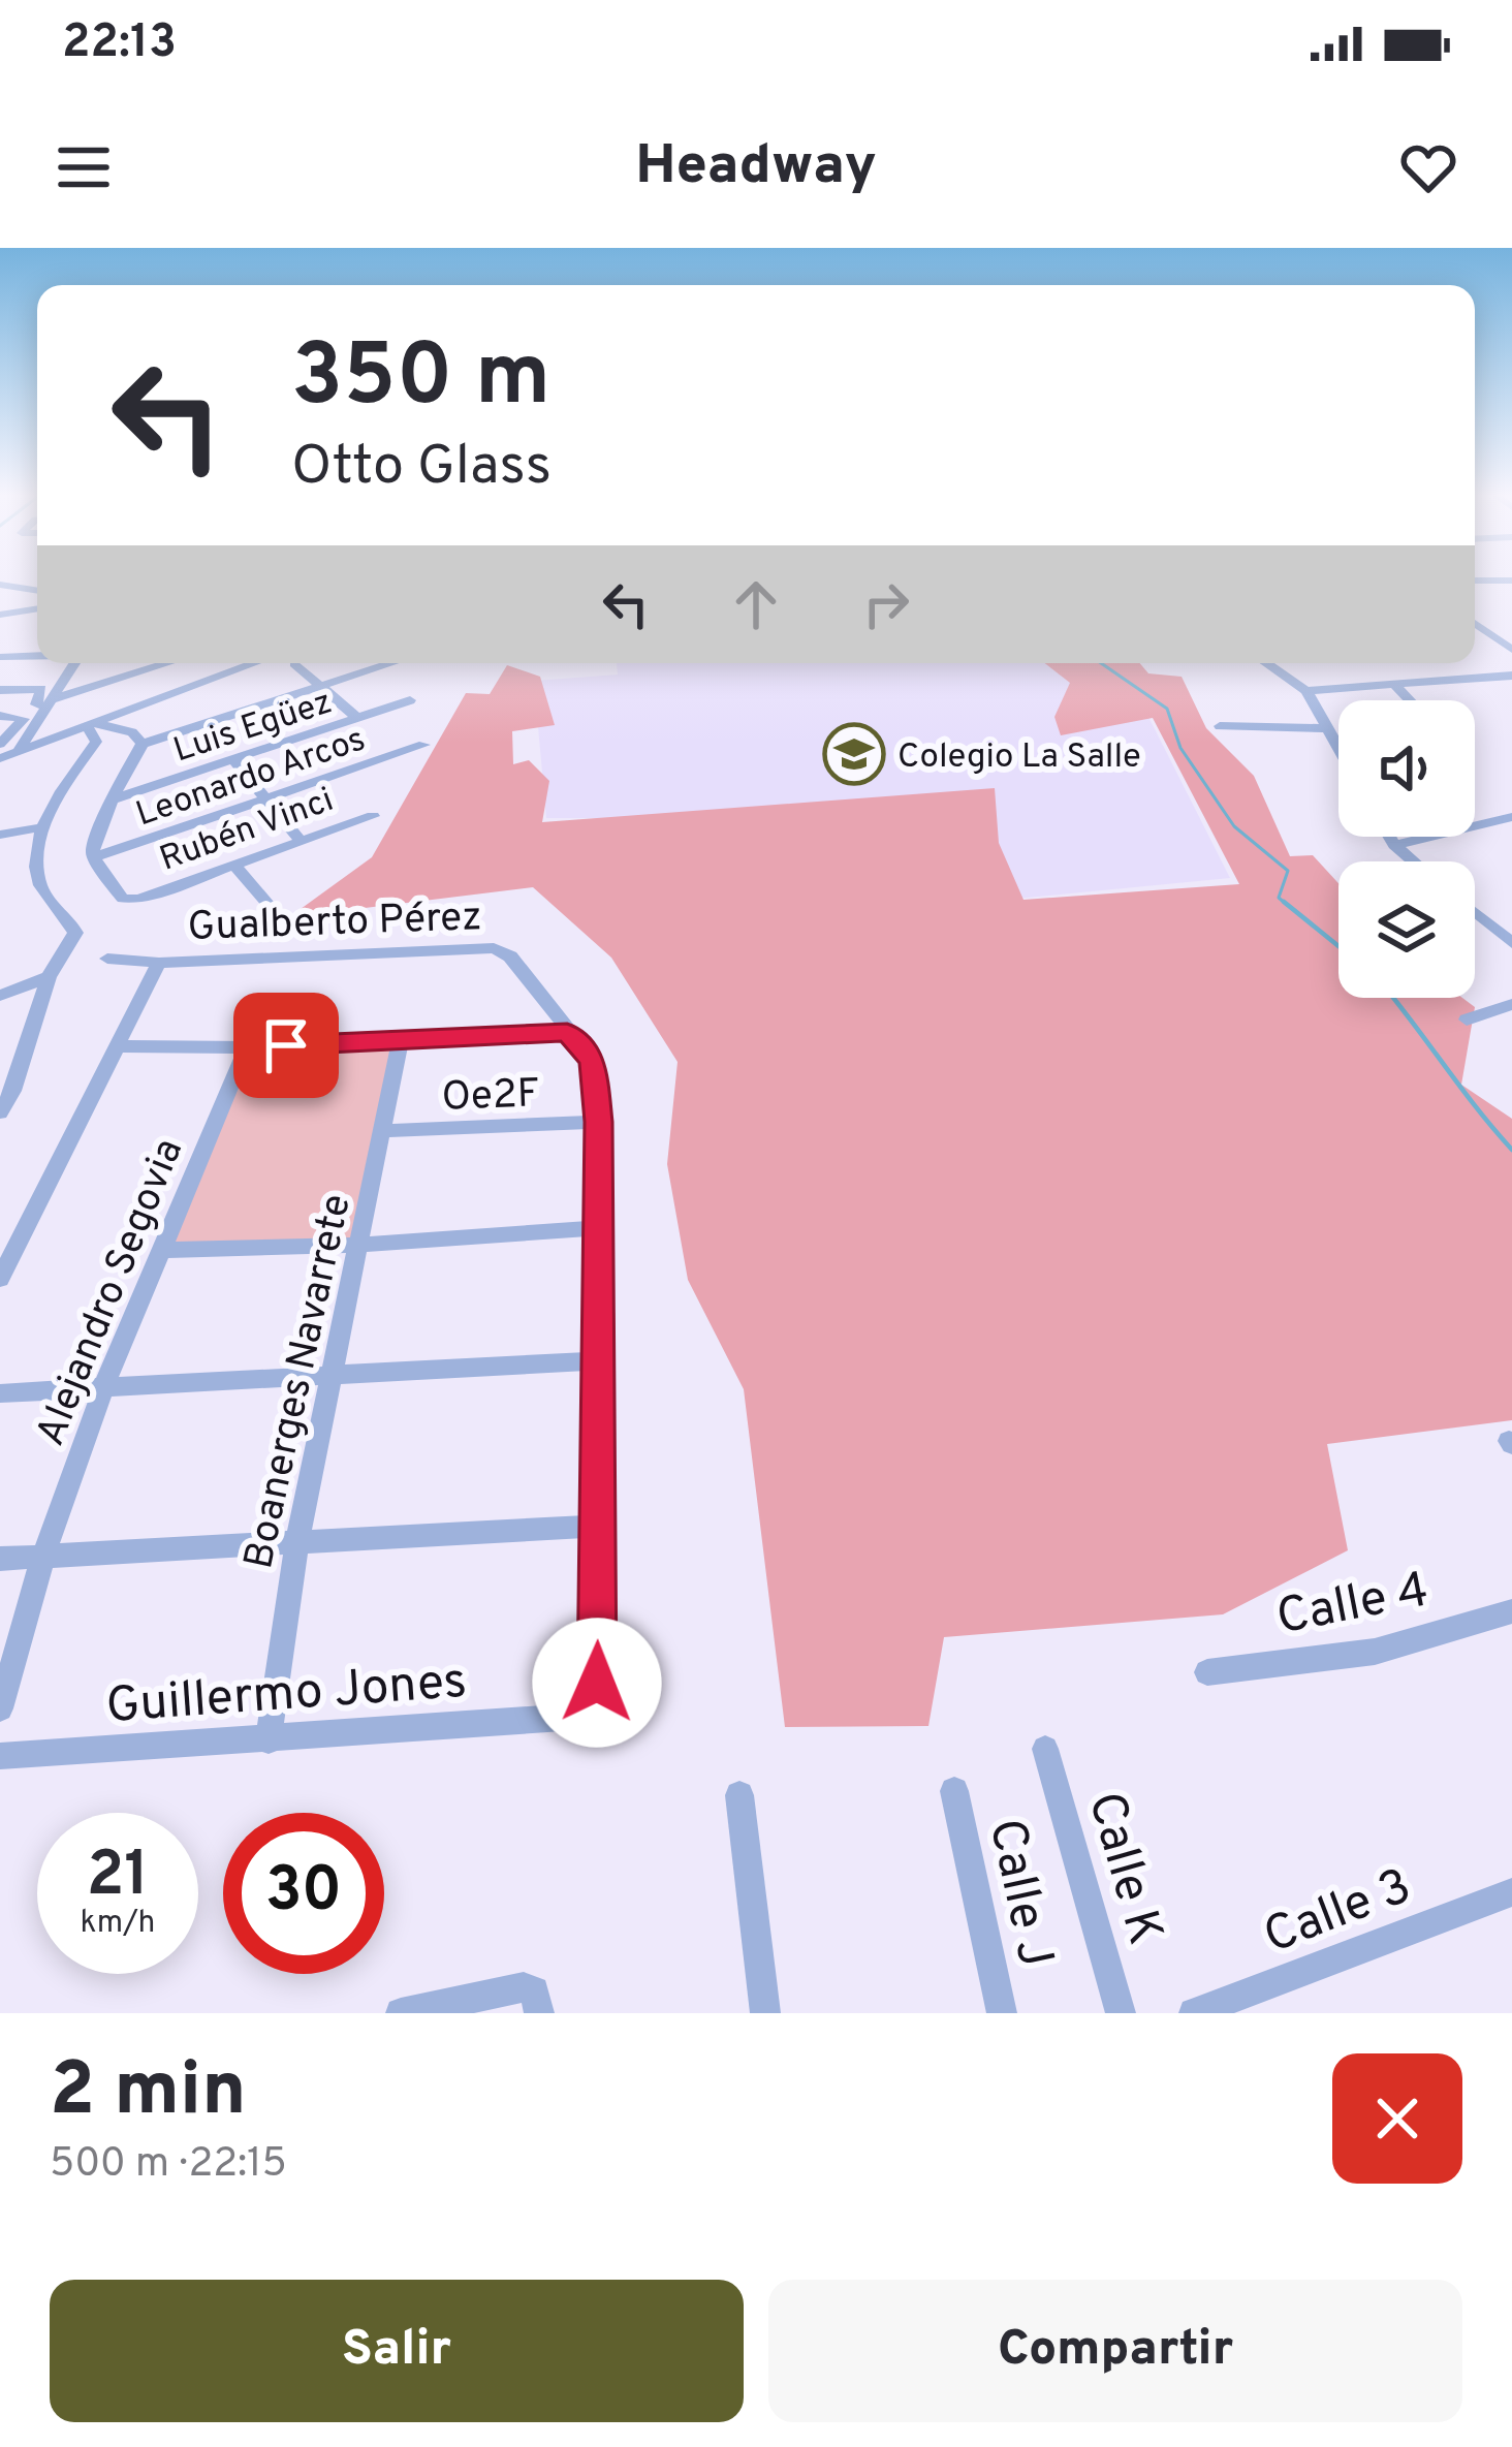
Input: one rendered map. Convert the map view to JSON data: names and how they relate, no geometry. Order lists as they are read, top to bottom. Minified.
{"streets":{"street":["Luis Egüez","Leonardo Arcos","Rubén Vinci","Gualberto Pérez","Oe2F","Alejandro Segovia","Boanerges Navarrete","Calle 4","Guillermo Jones","Calle K","Calle J","Calle 3"]},"crossings":[["Leonardo Arcos","Rubén Vinci"],["Gualberto Pérez","Oe2F"],["Gualberto Pérez","Guillermo Jones"],["Oe2F","Boanerges Navarrete"],["Boanerges Navarrete","Guillermo Jones"]],"places":{"school or university":["Colegio La Salle"]},"page":{"status":"22:13","header":"Headway","turn":["350 m","Otto Glass"],"speed":"21 km/h","limit":"30","heading":["2 min","500 m · 22:15"],"buttons":["Salir","Compartir"]}}
